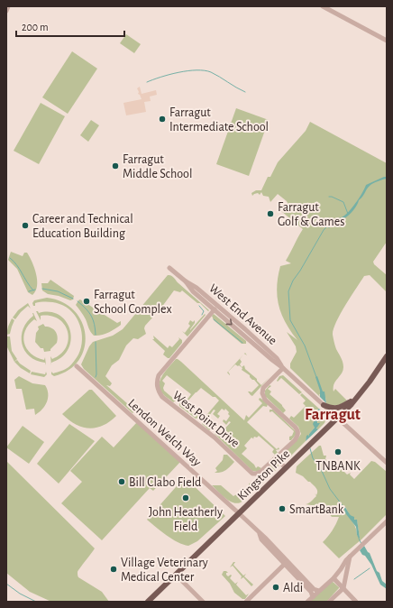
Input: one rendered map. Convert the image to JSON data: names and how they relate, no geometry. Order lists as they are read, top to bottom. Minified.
{"streets":{"main road":["Kingston Pike"],"street":["West End Avenue","West Point Drive","Lendon Welch Way"]},"crossings":[["West End Avenue","West Point Drive"],["West End Avenue","Kingston Pike"],["Lendon Welch Way","Kingston Pike"]],"districts":["Farragut"],"places":["Farragut Intermediate School","Farragut Middle School","Farragut Golf & Games","Career and Technical Education Building","Farragut School Complex","TNBANK","Bill Clabo Field","John Heatherly Field","SmartBank","Village Veterinary Medical Center","Aldi"],"scale_bar":"200 m"}
